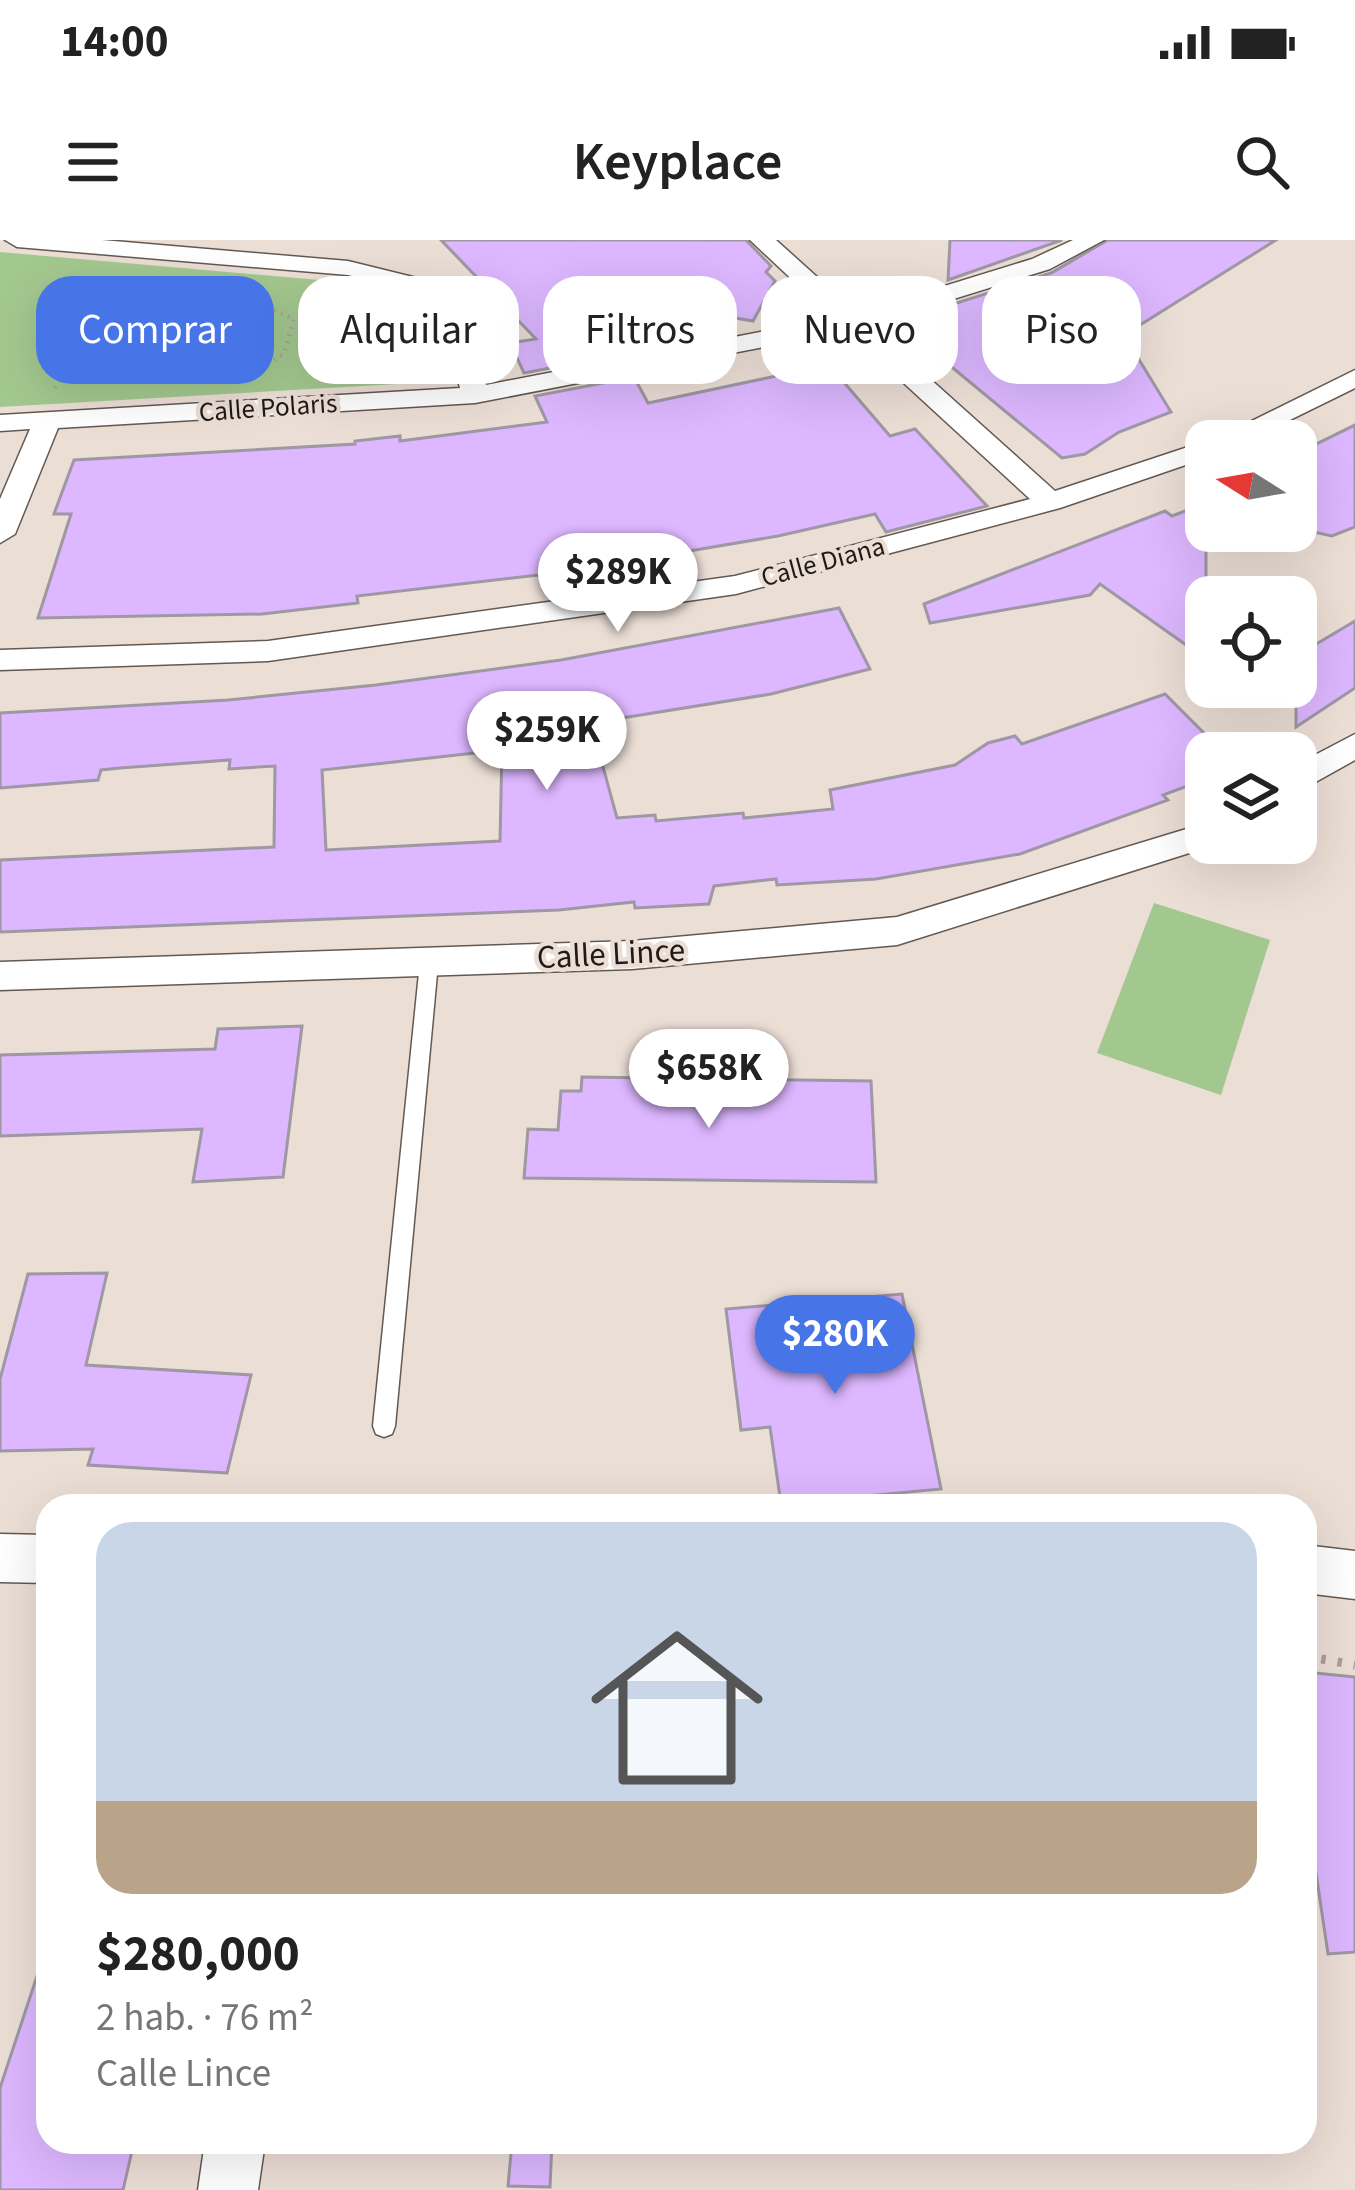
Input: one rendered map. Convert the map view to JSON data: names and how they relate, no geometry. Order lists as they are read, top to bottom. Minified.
{"streets":{"street":["Calle Polaris","Calle Diana","Calle Lince"]},"north":"left","page":{"status":"14:00","header":"Keyplace","chip":["Comprar","Alquilar","Filtros","Nuevo","Piso"],"price":["$289K","$259K","$658K","$280K"],"list":[{"name":"$280,000","note":"2 hab. · 76 m² · Calle Lince"}]}}
